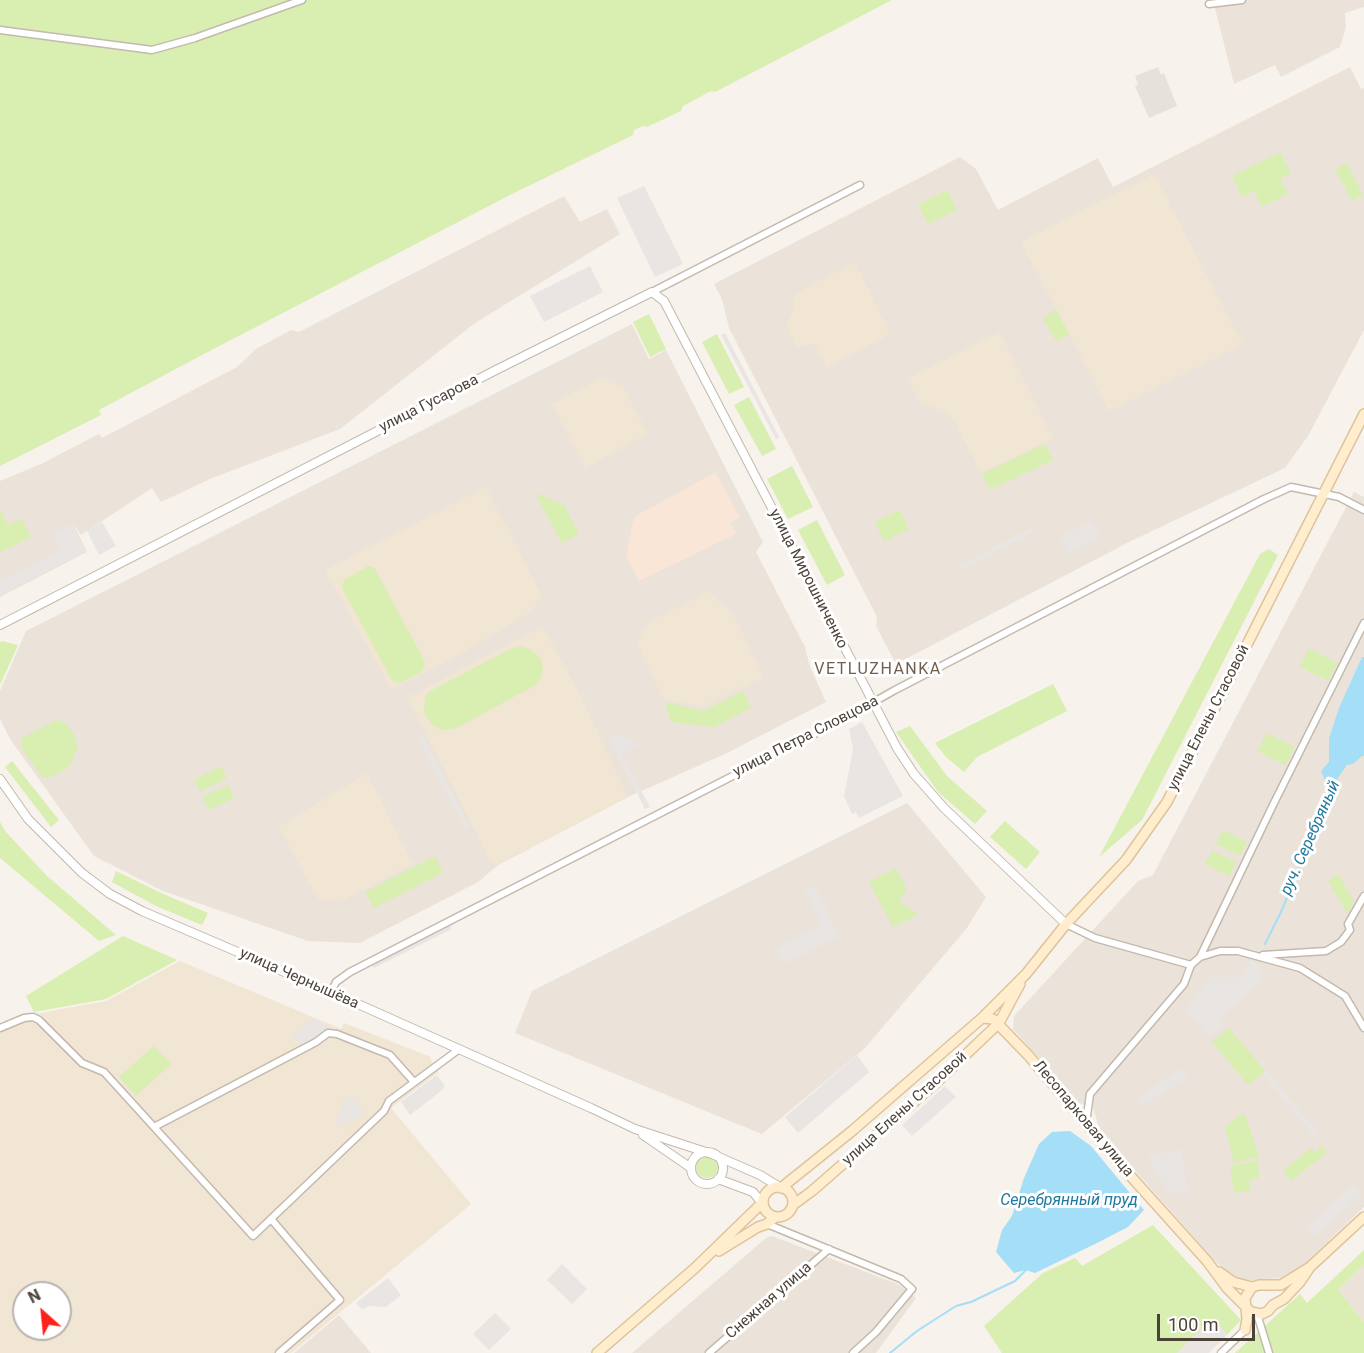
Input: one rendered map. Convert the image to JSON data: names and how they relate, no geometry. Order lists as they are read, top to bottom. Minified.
{"streets":{"main road":["улица Елены Стасовой","Лесопарковая улица"],"street":["улица Гусарова","улица Мирошниченко","улица Петра Словцова","улица Чернышёва","Снежная улица"]},"crossings":[["улица Гусарова","улица Мирошниченко"],["улица Мирошниченко","улица Елены Стасовой"],["улица Мирошниченко","улица Петра Словцова"],["улица Елены Стасовой","улица Петра Словцова"],["улица Елены Стасовой","улица Чернышёва"],["улица Елены Стасовой","Лесопарковая улица"],["улица Елены Стасовой","Снежная улица"],["улица Петра Словцова","улица Чернышёва"],["улица Чернышёва","Снежная улица"]],"districts":["VETLUZHANKA"],"water":["руч. Серебряный","Серебрянный пруд"],"scale_bar":"100 m","north":"top left"}
